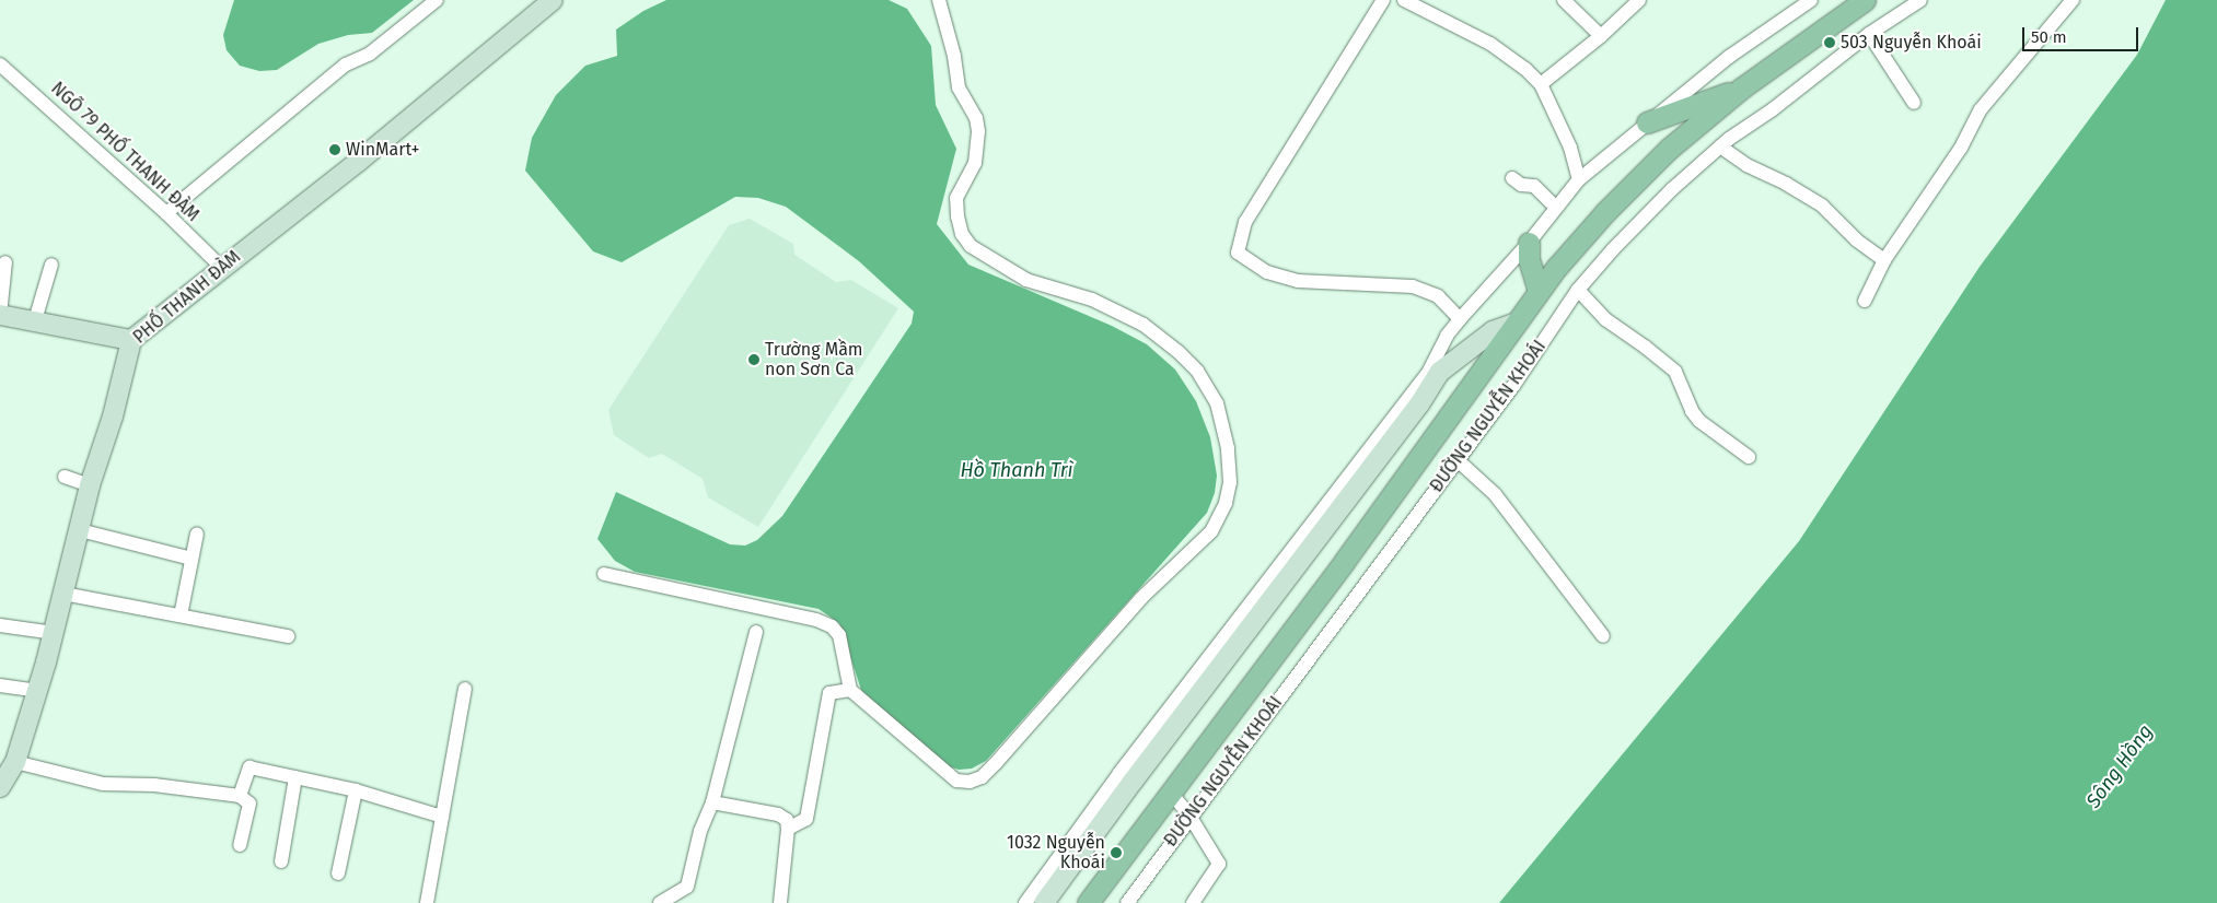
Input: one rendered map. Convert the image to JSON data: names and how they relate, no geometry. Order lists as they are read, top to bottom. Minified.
{"streets":{"main road":["ĐƯỜNG NGUYỄN KHOÁI"],"street":["NGÕ 79 PHỐ THANH ĐÀM","PHỐ THANH ĐÀM"]},"crossings":[["NGÕ 79 PHỐ THANH ĐÀM","PHỐ THANH ĐÀM"]],"water":["Hồ Thanh Trì","Sông Hồng"],"places":["503 Nguyễn Khoái","WinMart+","Trường Mầm non Sơn Ca","1032 Nguyễn Khoái"],"scale_bar":"50 m"}
